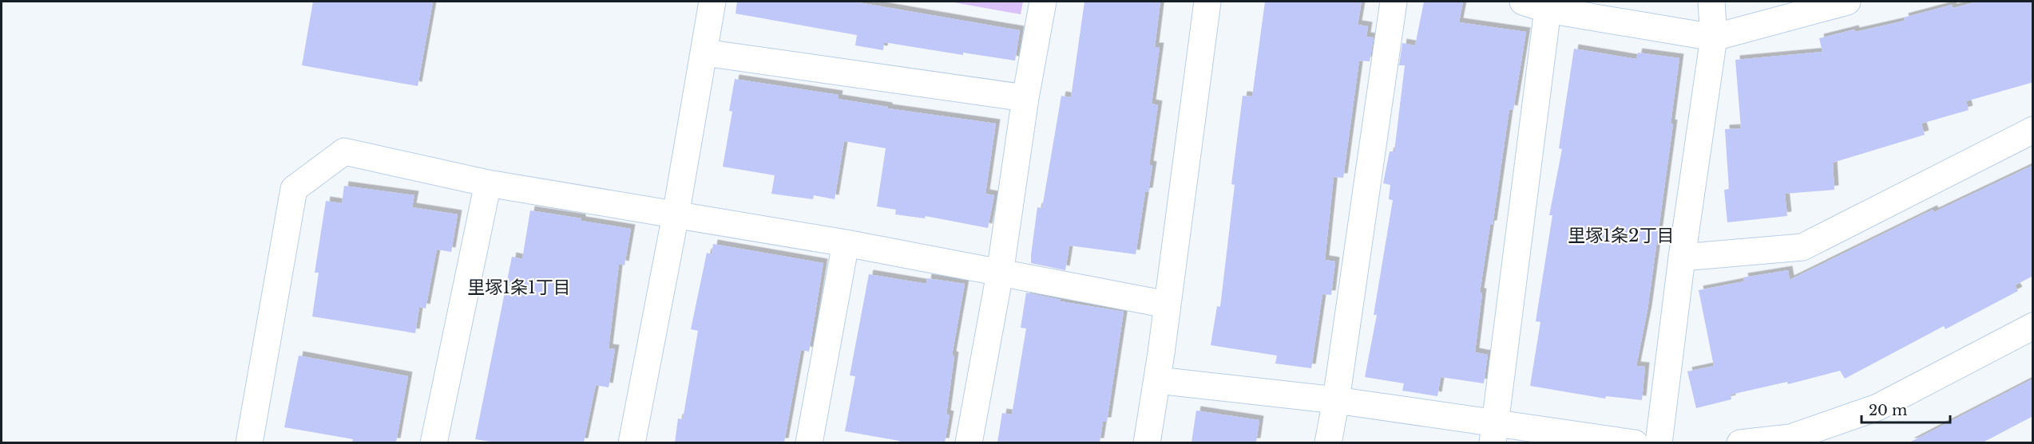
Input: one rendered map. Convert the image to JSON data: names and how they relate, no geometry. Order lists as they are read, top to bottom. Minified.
{"districts":["里塚1条2丁目","里塚1条1丁目"],"scale_bar":"20 m"}
